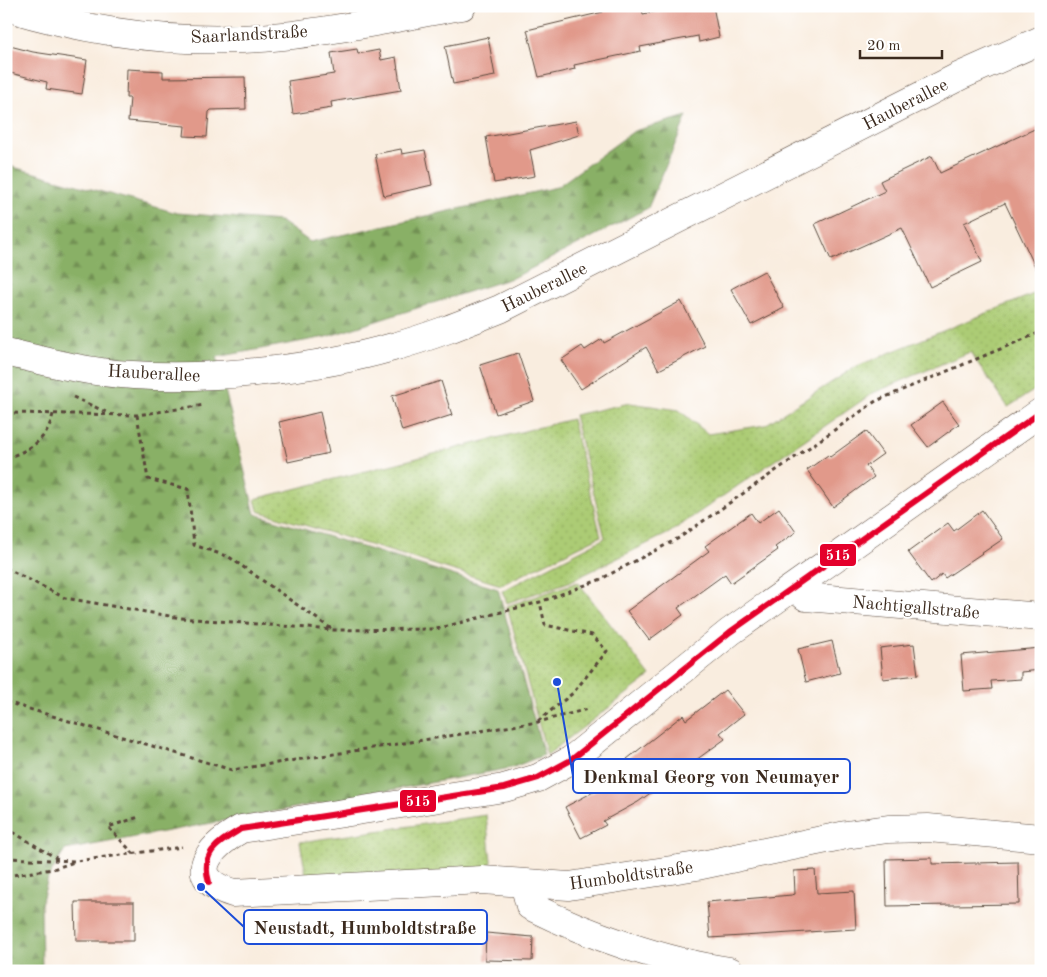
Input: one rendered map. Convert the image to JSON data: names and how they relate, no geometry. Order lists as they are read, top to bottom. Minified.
{"streets":{"street":["Saarlandstraße","Hauberallee","Nachtigallstraße","Humboldtstraße"]},"places":["Denkmal Georg von Neumayer","Neustadt, Humboldtstraße"],"lines":["transit line 515"],"scale_bar":"20 m"}
